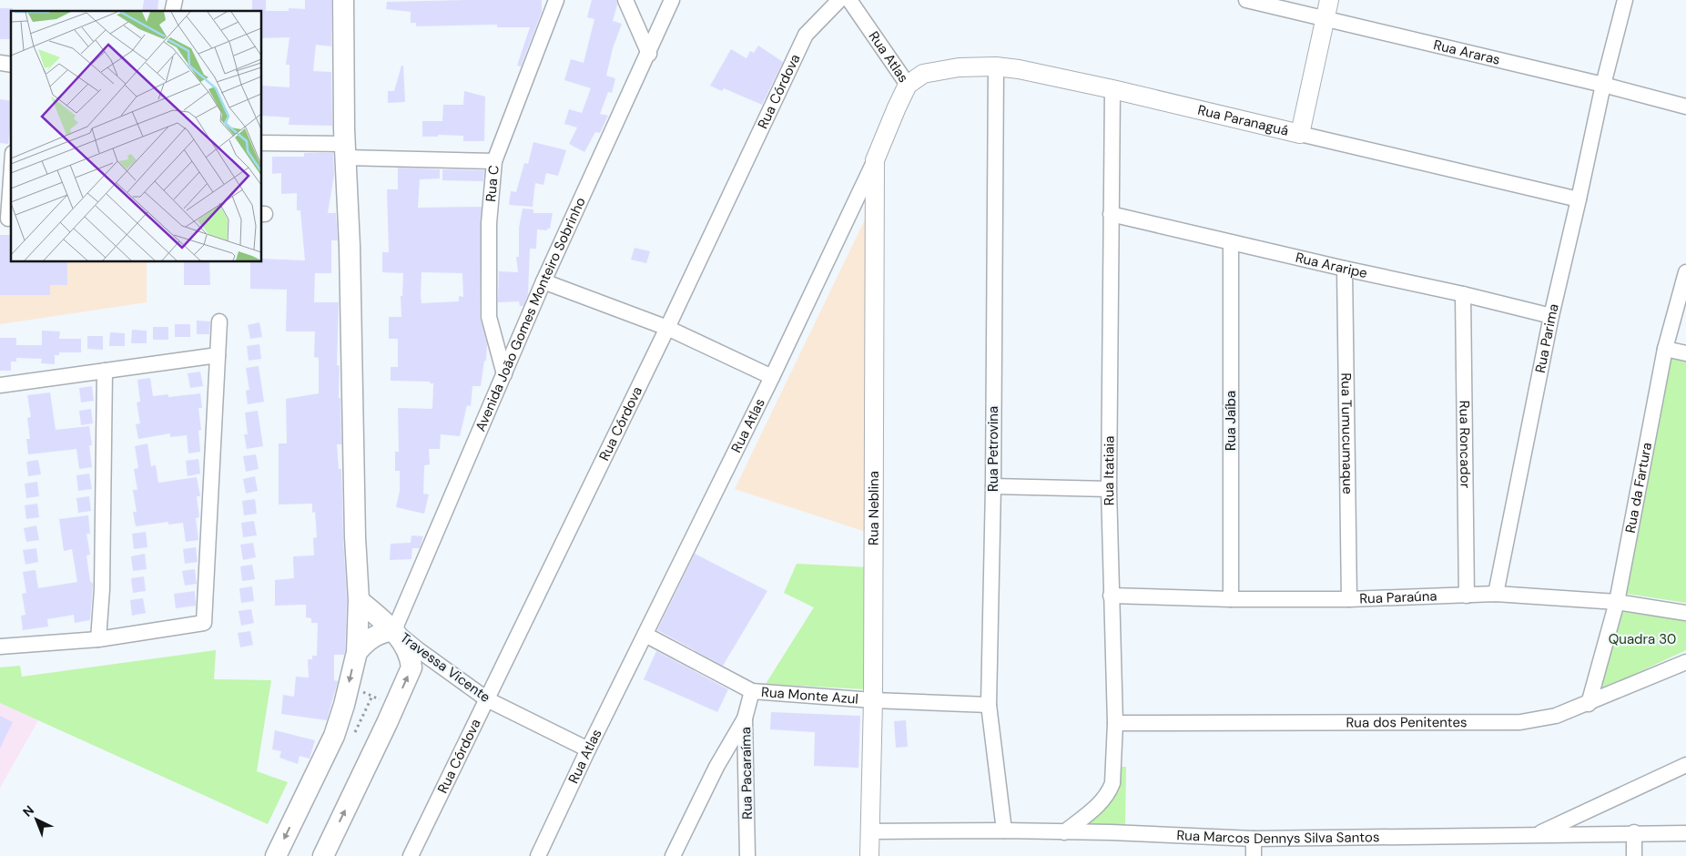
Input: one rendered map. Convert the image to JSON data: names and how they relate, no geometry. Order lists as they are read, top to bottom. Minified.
{"streets":{"main road":["Travessa Vicente"],"street":["Rua Araras","Rua Atlas","Rua Córdova","Rua Paranaguá","Rua C","Rua Araripe","Avenida João Gomes Monteiro Sobrinho","Rua Parima","Rua Jaíba","Rua Tumucumaque","Rua Roncador","Rua Petrovina","Rua Itatiaia","Rua da Fartura","Rua Neblina","Rua Paraúna","Rua Monte Azul","Rua dos Penitentes","Rua Pacaraíma","Rua Marcos Dennys Silva Santos"]},"crossings":[["Rua Araras","Rua Parima"],["Rua Atlas","Rua Paranaguá"],["Rua Atlas","Rua Neblina"],["Rua Atlas","Travessa Vicente"],["Rua Atlas","Rua Monte Azul"],["Rua Córdova","Travessa Vicente"],["Rua Paranaguá","Rua Parima"],["Rua Paranaguá","Rua Petrovina"],["Rua Paranaguá","Rua Itatiaia"],["Rua C","Avenida João Gomes Monteiro Sobrinho"],["Rua Araripe","Rua Parima"],["Rua Araripe","Rua Jaíba"],["Rua Araripe","Rua Tumucumaque"],["Rua Araripe","Rua Roncador"],["Rua Araripe","Rua Itatiaia"],["Avenida João Gomes Monteiro Sobrinho","Travessa Vicente"],["Rua Parima","Rua Paraúna"],["Rua Jaíba","Rua Paraúna"],["Rua Tumucumaque","Rua Paraúna"],["Rua Roncador","Rua Paraúna"],["Rua Petrovina","Rua Monte Azul"],["Rua Petrovina","Rua Marcos Dennys Silva Santos"],["Rua Itatiaia","Rua Paraúna"],["Rua Itatiaia","Rua dos Penitentes"],["Rua Itatiaia","Rua Marcos Dennys Silva Santos"],["Rua da Fartura","Rua Paraúna"],["Rua da Fartura","Rua dos Penitentes"],["Rua Neblina","Rua Monte Azul"],["Rua Neblina","Rua Marcos Dennys Silva Santos"],["Rua Monte Azul","Rua Pacaraíma"]],"parks":["Quadra 30"],"north":"top left"}
